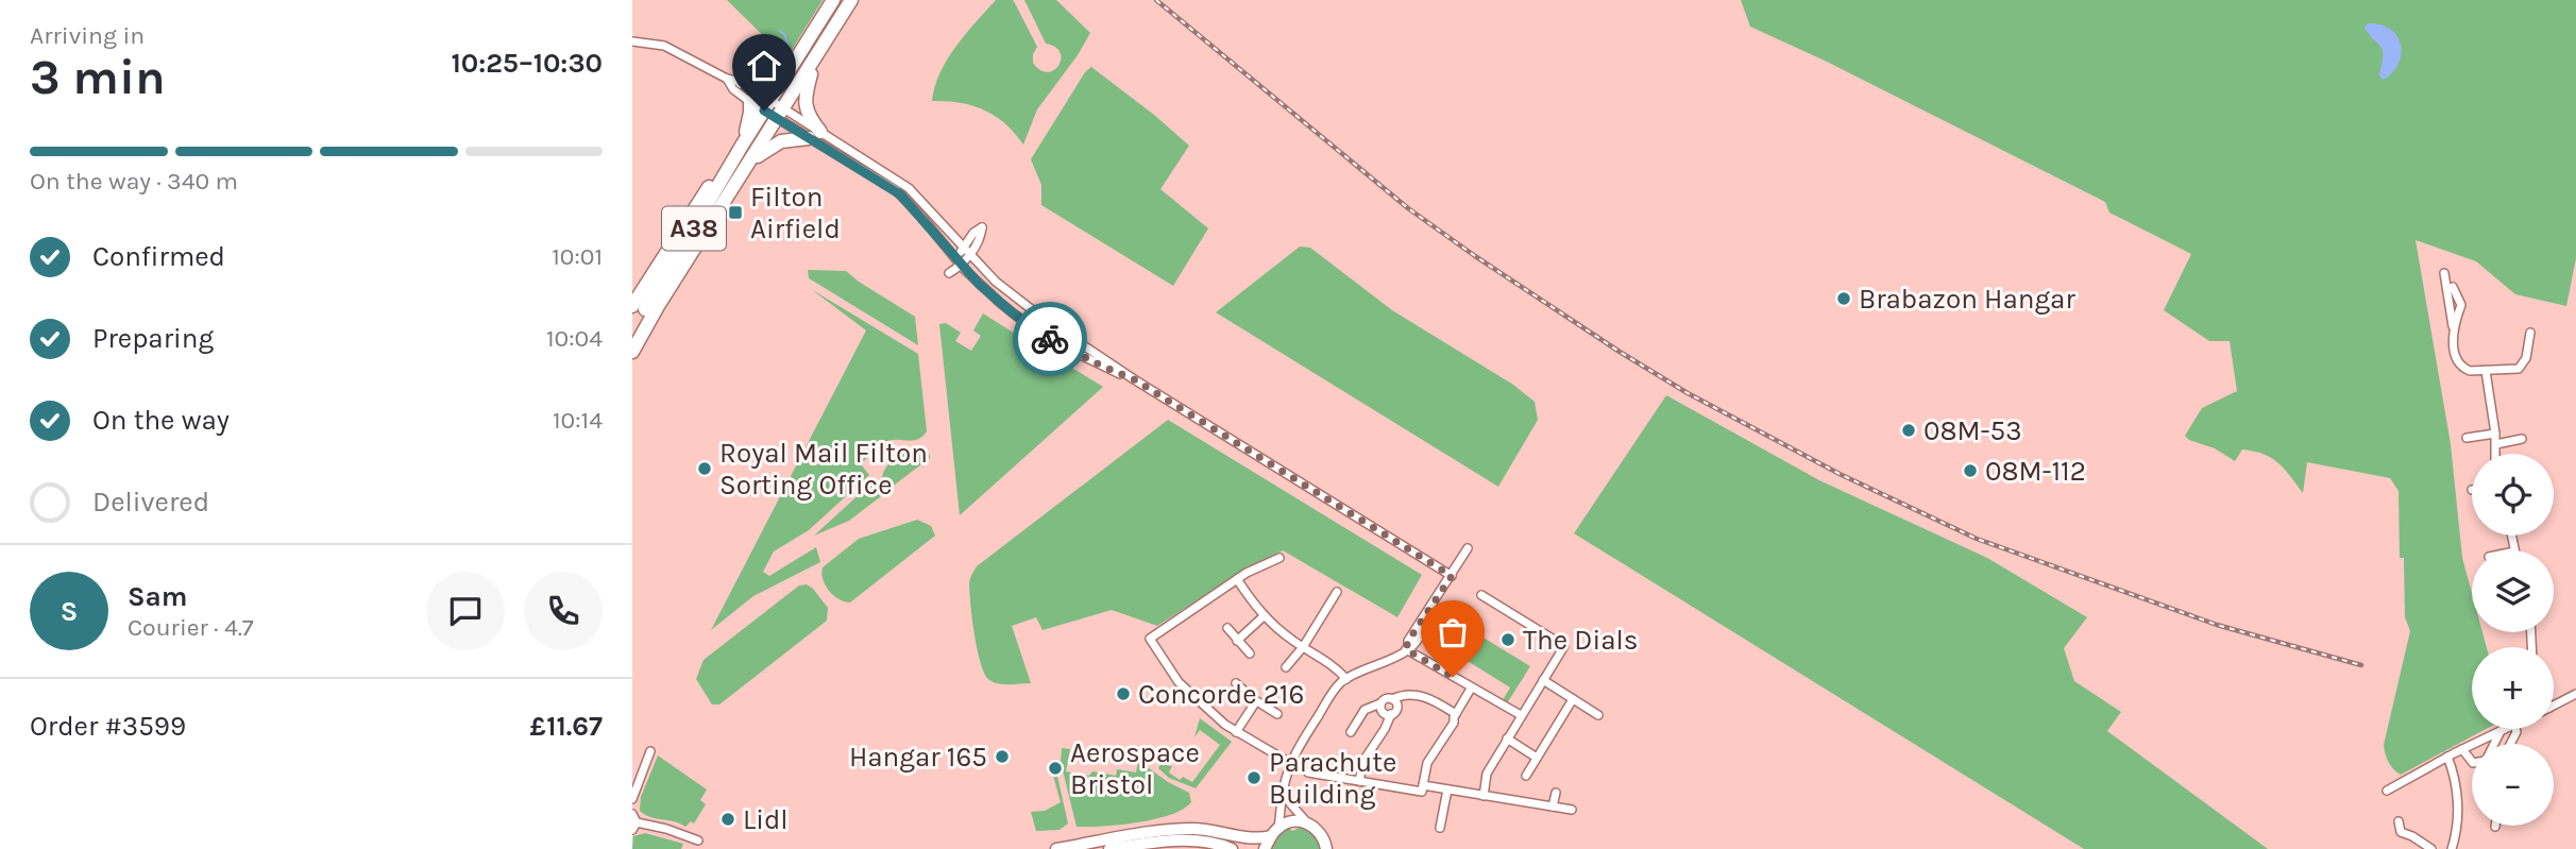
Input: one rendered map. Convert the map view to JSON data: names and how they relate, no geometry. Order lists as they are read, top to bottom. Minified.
{"streets":{"main road":["A38"]},"places":{"transit":["Filton Airfield"],"other":["Brabazon Hangar","08M-53","Royal Mail Filton Sorting Office","08M-112","The Dials","Concorde 216","Hangar 165","Aerospace Bristol","Parachute Building","Lidl"]},"page":{"heading":["3 min","Arriving in","10:25–10:30"],"panel":["Sam","Courier · 4.7","Order #3599","£11.67"],"bar":"On the way · 340 m","list":[["Confirmed","10:01"],["Preparing","10:04"],["On the way","10:14"],"Delivered"],"map_buttons":["+","−"],"round":"S"}}
